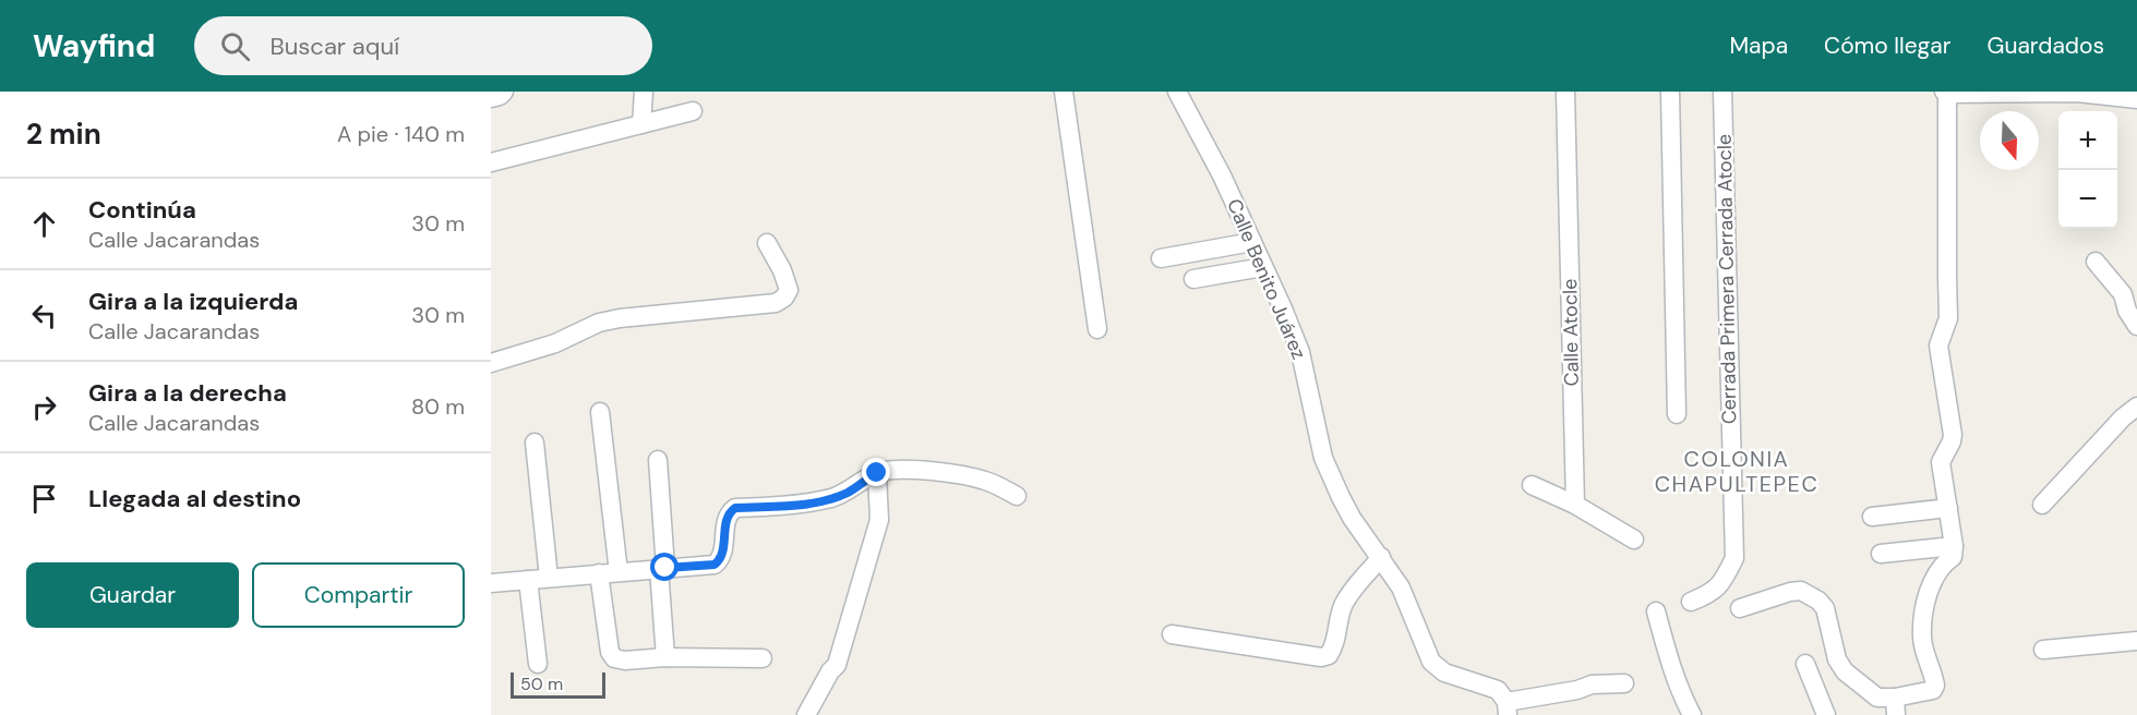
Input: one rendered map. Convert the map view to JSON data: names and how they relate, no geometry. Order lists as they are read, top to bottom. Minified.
{"streets":{"street":["Calle Benito Juárez","Cerrada Primera Cerrada Atocle","Calle Atocle"]},"districts":["COLONIA CHAPULTEPEC"],"scale_bar":"50 m","north":"bottom","page":{"header":"Wayfind","search":"Buscar aquí","nav":["Mapa","Cómo llegar","Guardados"],"heading":["2 min","A pie · 140 m"],"map_buttons":["+","−"],"list":[["Continúa","Calle Jacarandas","30 m"],["Gira a la izquierda","Calle Jacarandas","30 m"],["Gira a la derecha","Calle Jacarandas","80 m"],"Llegada al destino"],"buttons":["Guardar","Compartir"],"scale":"50 m"}}
